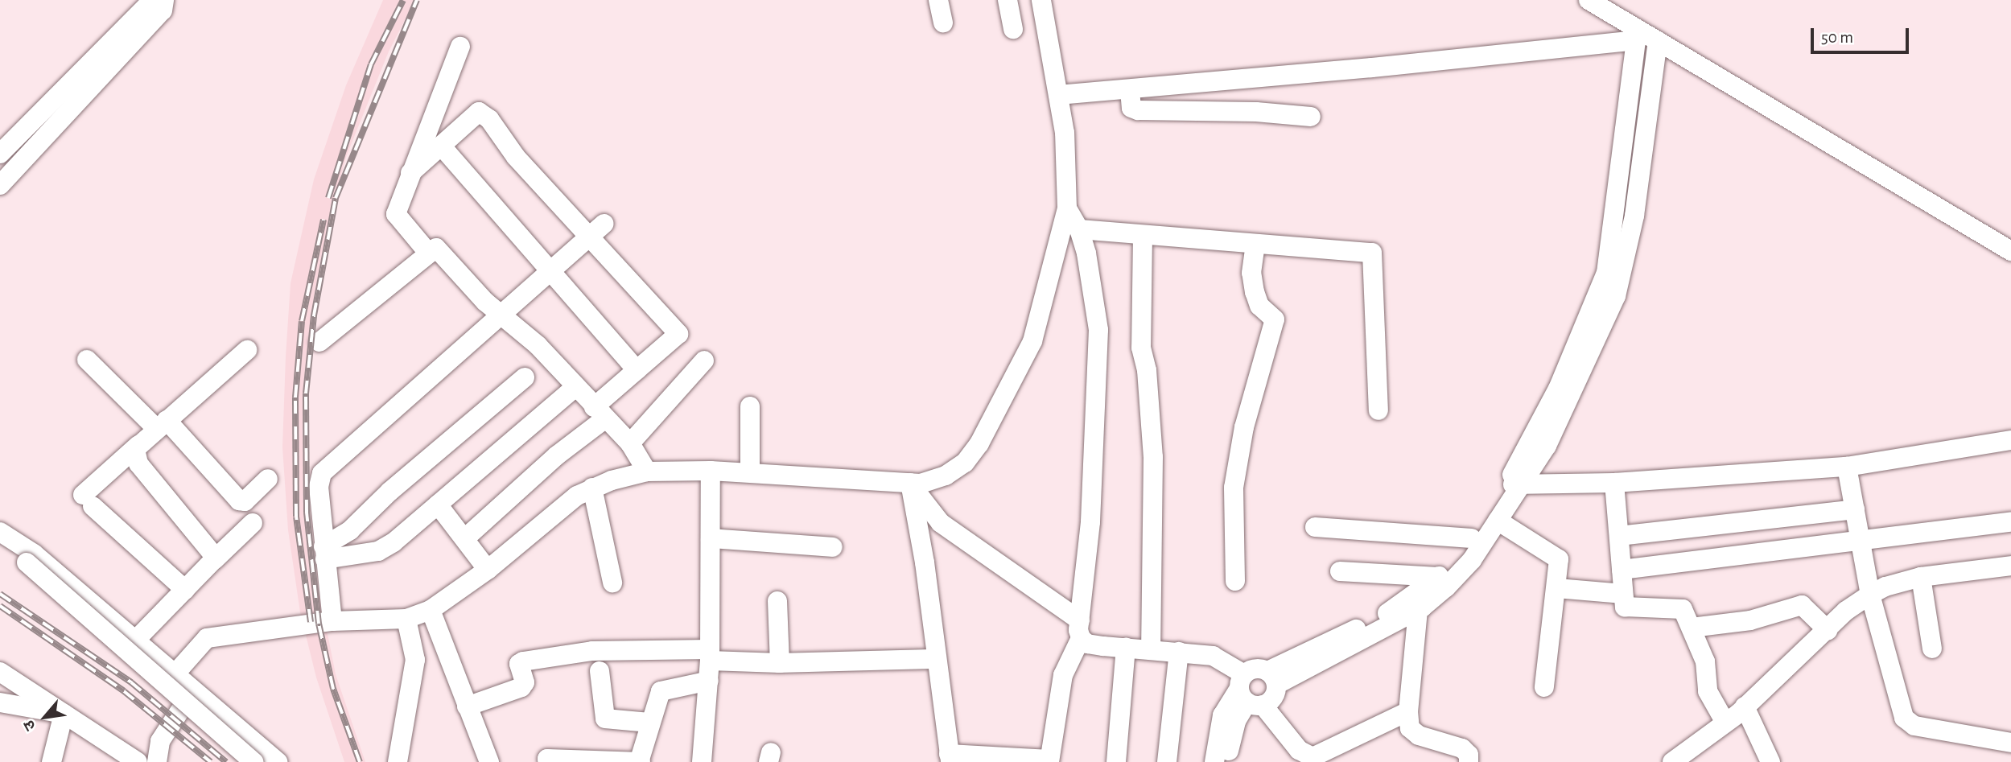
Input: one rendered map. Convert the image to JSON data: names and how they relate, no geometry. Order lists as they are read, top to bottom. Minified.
{"scale_bar":"50 m","north":"bottom left"}
